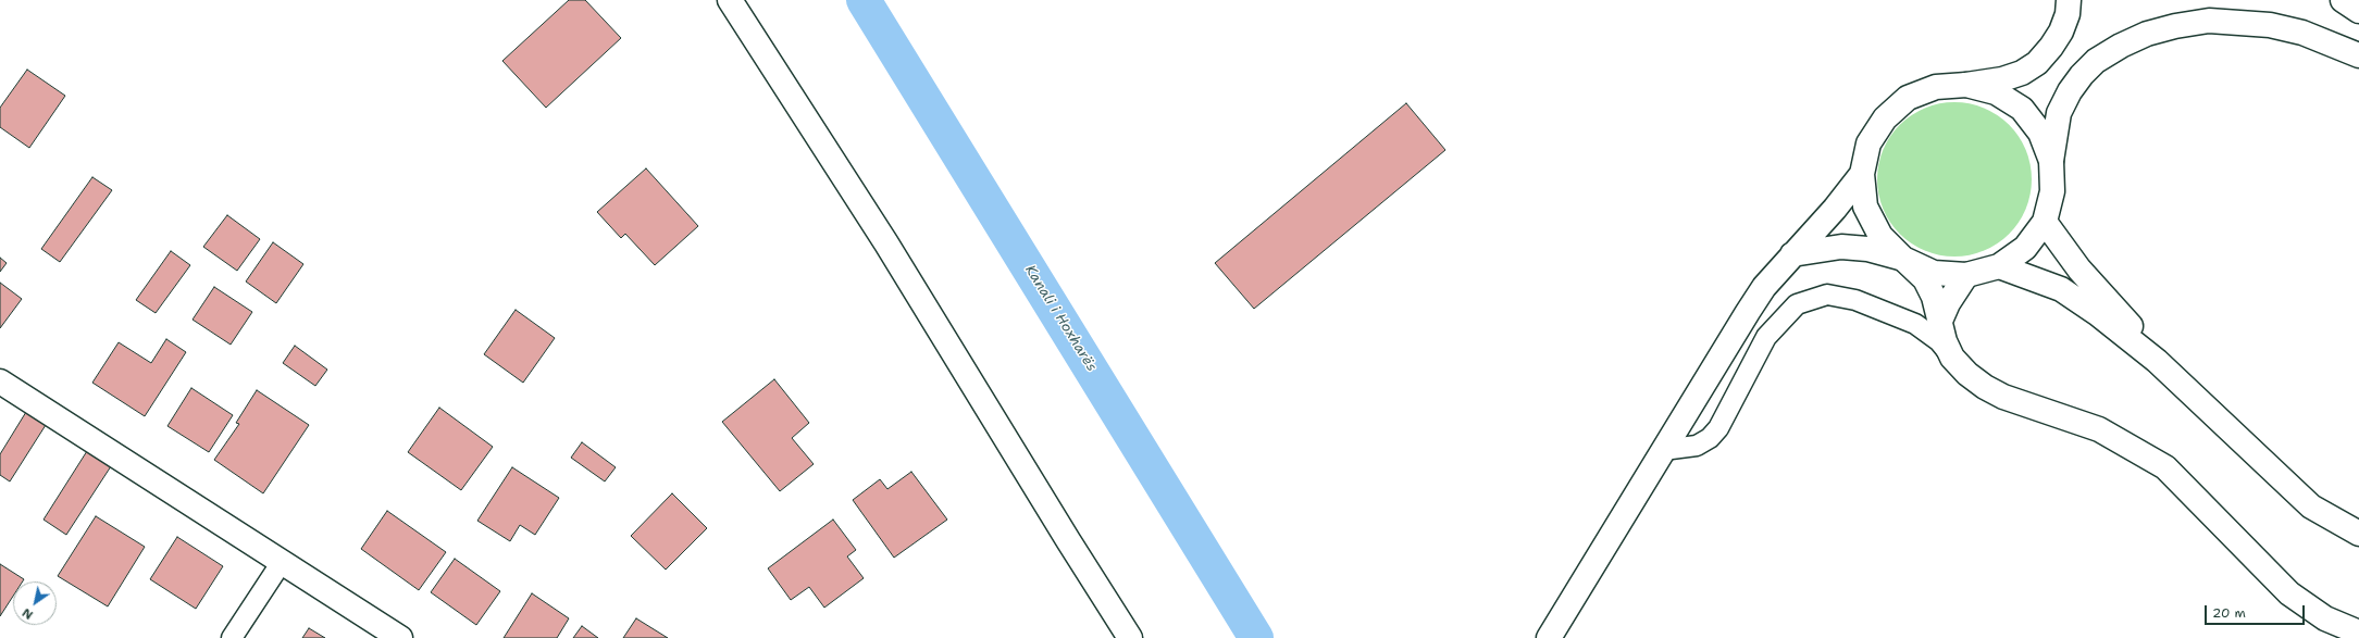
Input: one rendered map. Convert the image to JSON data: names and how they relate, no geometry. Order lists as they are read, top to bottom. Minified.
{"water":["Kanali i Hoxharës"],"scale_bar":"20 m","north":"bottom left"}
